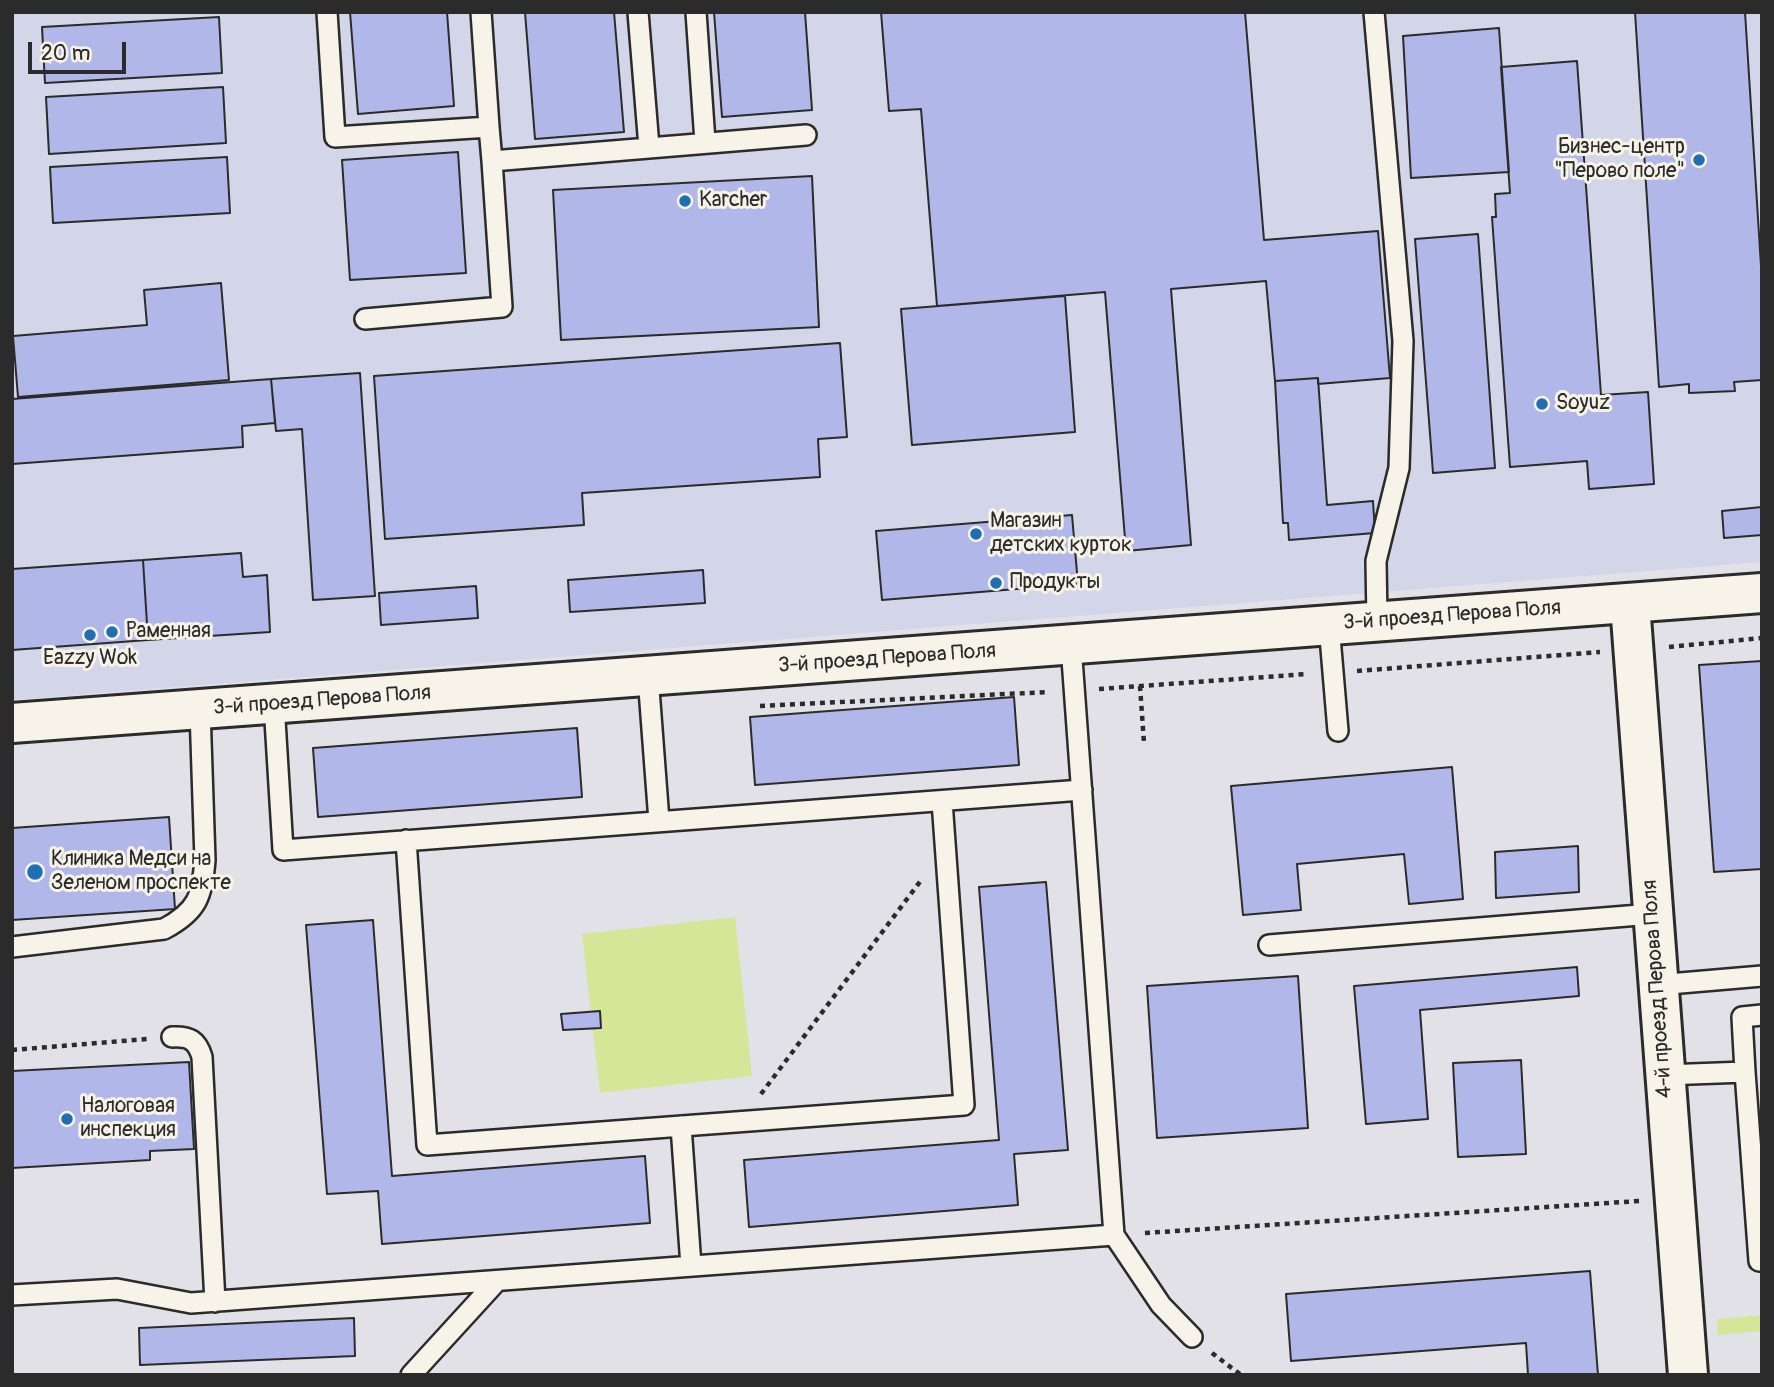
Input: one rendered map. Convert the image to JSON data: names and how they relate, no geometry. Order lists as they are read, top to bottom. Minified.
{"streets":{"street":["3-й проезд Перова Поля","4-й проезд Перова Поля"]},"crossings":[["3-й проезд Перова Поля","4-й проезд Перова Поля"]],"places":["Бизнес-центр \"Перово поле\"","Karcher","Soyuz","Магазин детских курток","Продукты","Раменная","Eazzy Wok","Клиника Медси на Зеленом проспекте","Налоговая инспекция"],"scale_bar":"20 m"}
